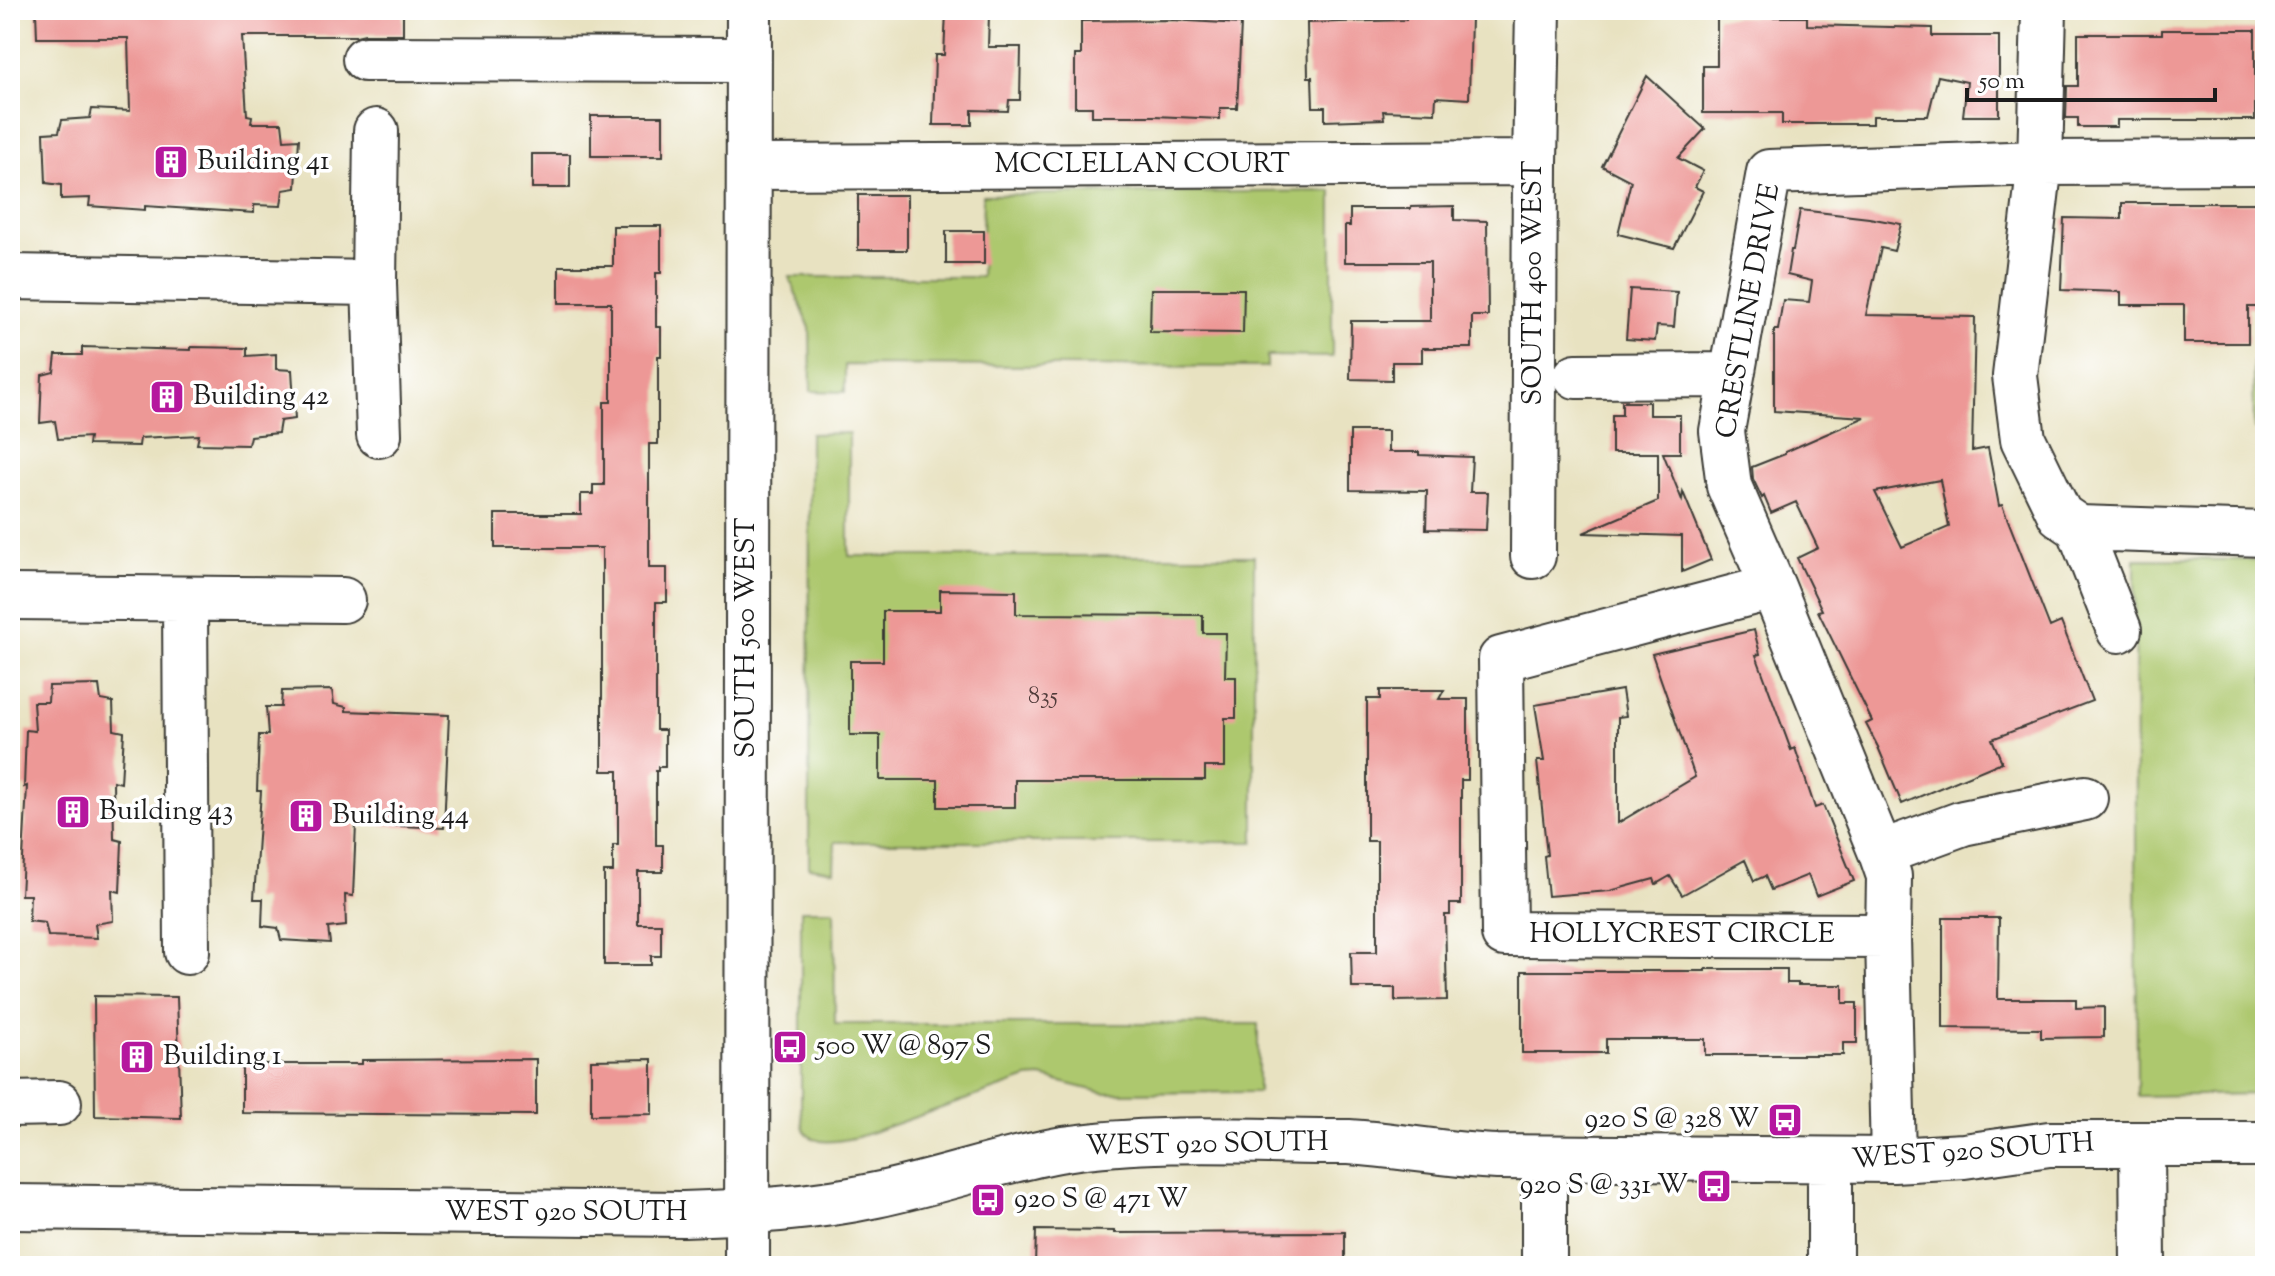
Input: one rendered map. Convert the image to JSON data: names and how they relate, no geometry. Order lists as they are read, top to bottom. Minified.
{"streets":{"street":["MCCLELLAN COURT","SOUTH 400 WEST","CRESTLINE DRIVE","SOUTH 500 WEST","HOLLYCREST CIRCLE","WEST 920 SOUTH"]},"crossings":[["MCCLELLAN COURT","SOUTH 400 WEST"],["MCCLELLAN COURT","SOUTH 500 WEST"],["CRESTLINE DRIVE","HOLLYCREST CIRCLE"],["CRESTLINE DRIVE","WEST 920 SOUTH"],["SOUTH 500 WEST","WEST 920 SOUTH"]],"places":{"building":["Building 41","Building 42","Building 43","Building 44","Building 1"],"bus stop":["500 W @ 897 S","920 S @ 328 W","920 S @ 331 W","920 S @ 471 W"]},"house_numbers":["835"],"scale_bar":"50 m"}
